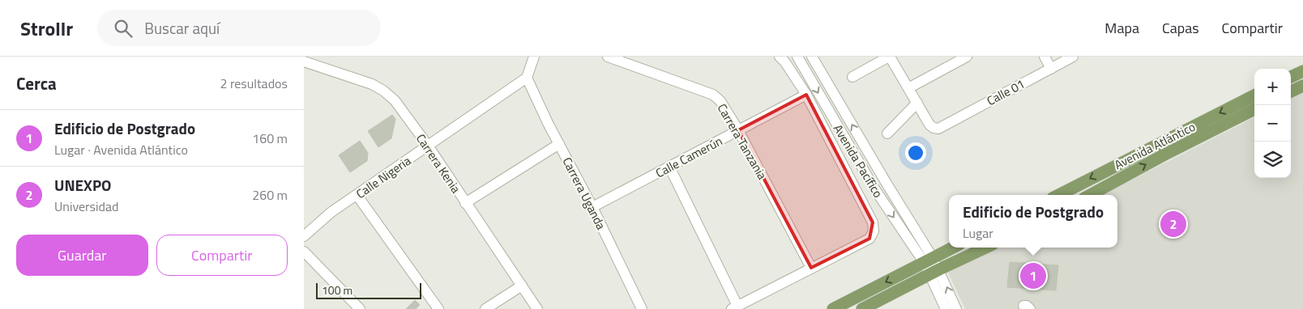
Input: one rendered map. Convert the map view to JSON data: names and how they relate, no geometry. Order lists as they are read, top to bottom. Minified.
{"streets":{"main road":["Avenida Atlántico"],"street":["Calle 01","Carrera Tanzania","Calle Camerún","Avenida Pacífico","Carrera Kenia","Calle Nigeria","Carrera Uganda"]},"crossings":[["Carrera Tanzania","Calle Camerún"],["Calle Camerún","Carrera Uganda"],["Carrera Kenia","Calle Nigeria"],["Calle Nigeria","Carrera Uganda"]],"scale_bar":"100 m","page":{"header":"Strollr","search":"Buscar aquí","nav":["Mapa","Capas","Compartir"],"heading":["Cerca","2 resultados"],"map_buttons":["+","−"],"list":[{"mark":"1","name":"Edificio de Postgrado","note":"Lugar · Avenida Atlántico","value":"160 m"},{"mark":"2","name":"UNEXPO","note":"Universidad","value":"260 m"}],"popup":["Edificio de Postgrado","Lugar"],"pins":["2","1"],"buttons":["Guardar","Compartir"],"scale":"100 m"}}
